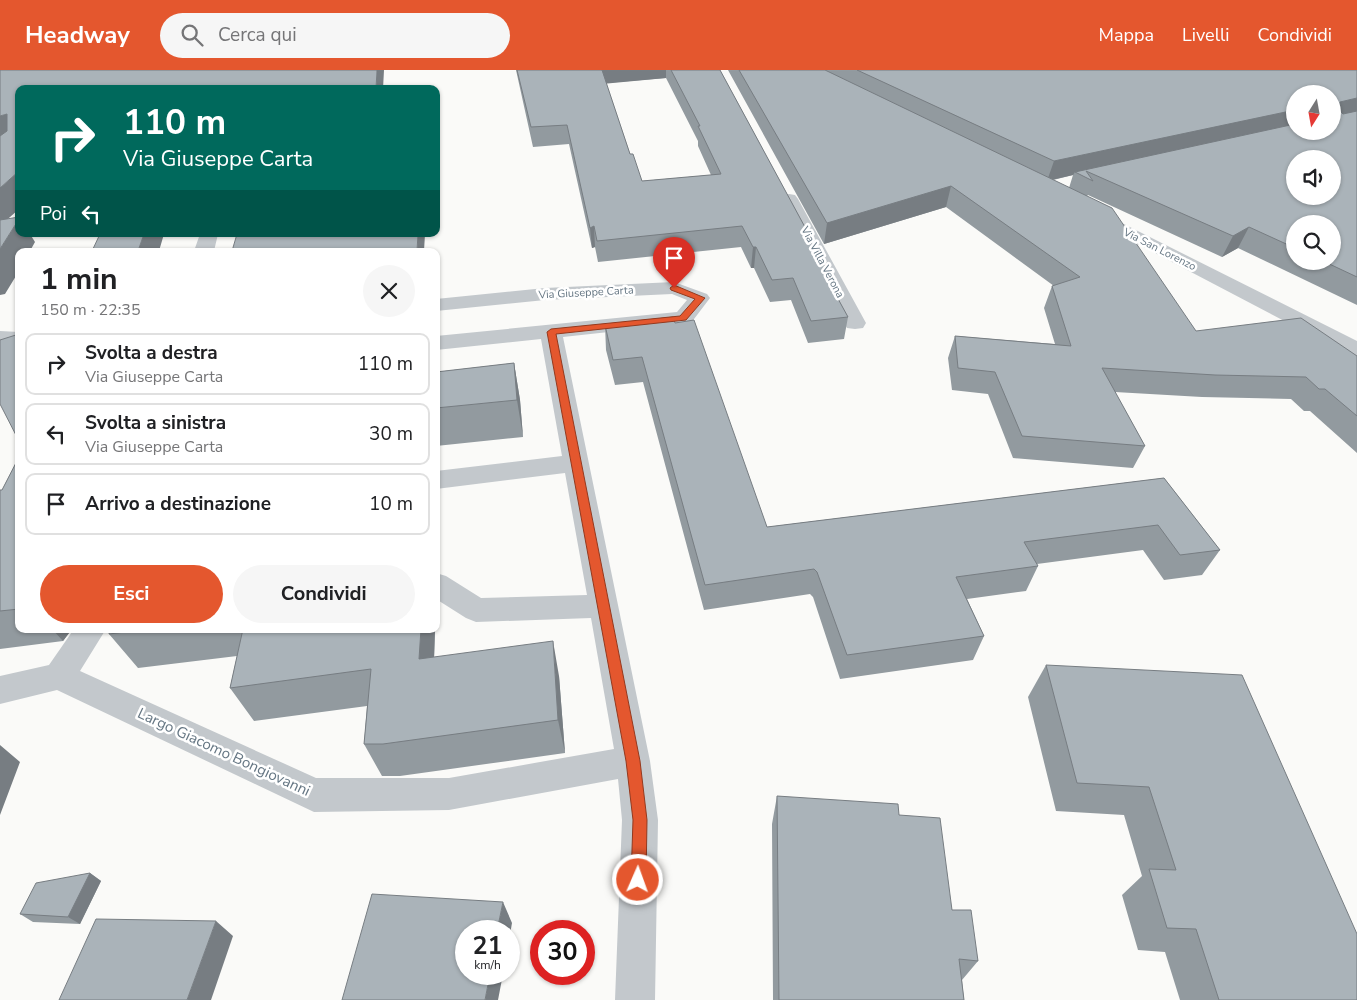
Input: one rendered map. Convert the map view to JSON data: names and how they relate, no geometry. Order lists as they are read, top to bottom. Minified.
{"streets":{"street":["Via San Lorenzo","Via Villa Verona","Via Giuseppe Carta","Largo Giacomo Bongiovanni"]},"north":"bottom","page":{"header":"Headway","search":"Cerca qui","nav":["Mappa","Livelli","Condividi"],"turn":["110 m","Via Giuseppe Carta"],"then":"Poi","heading":["1 min","150 m · 22:35"],"list":[{"name":"Svolta a destra","note":"Via Giuseppe Carta","value":"110 m"},{"name":"Svolta a sinistra","note":"Via Giuseppe Carta","value":"30 m"},{"name":"Arrivo a destinazione","value":"10 m"}],"buttons":["Esci","Condividi"],"speed":"21 km/h","limit":"30"}}
